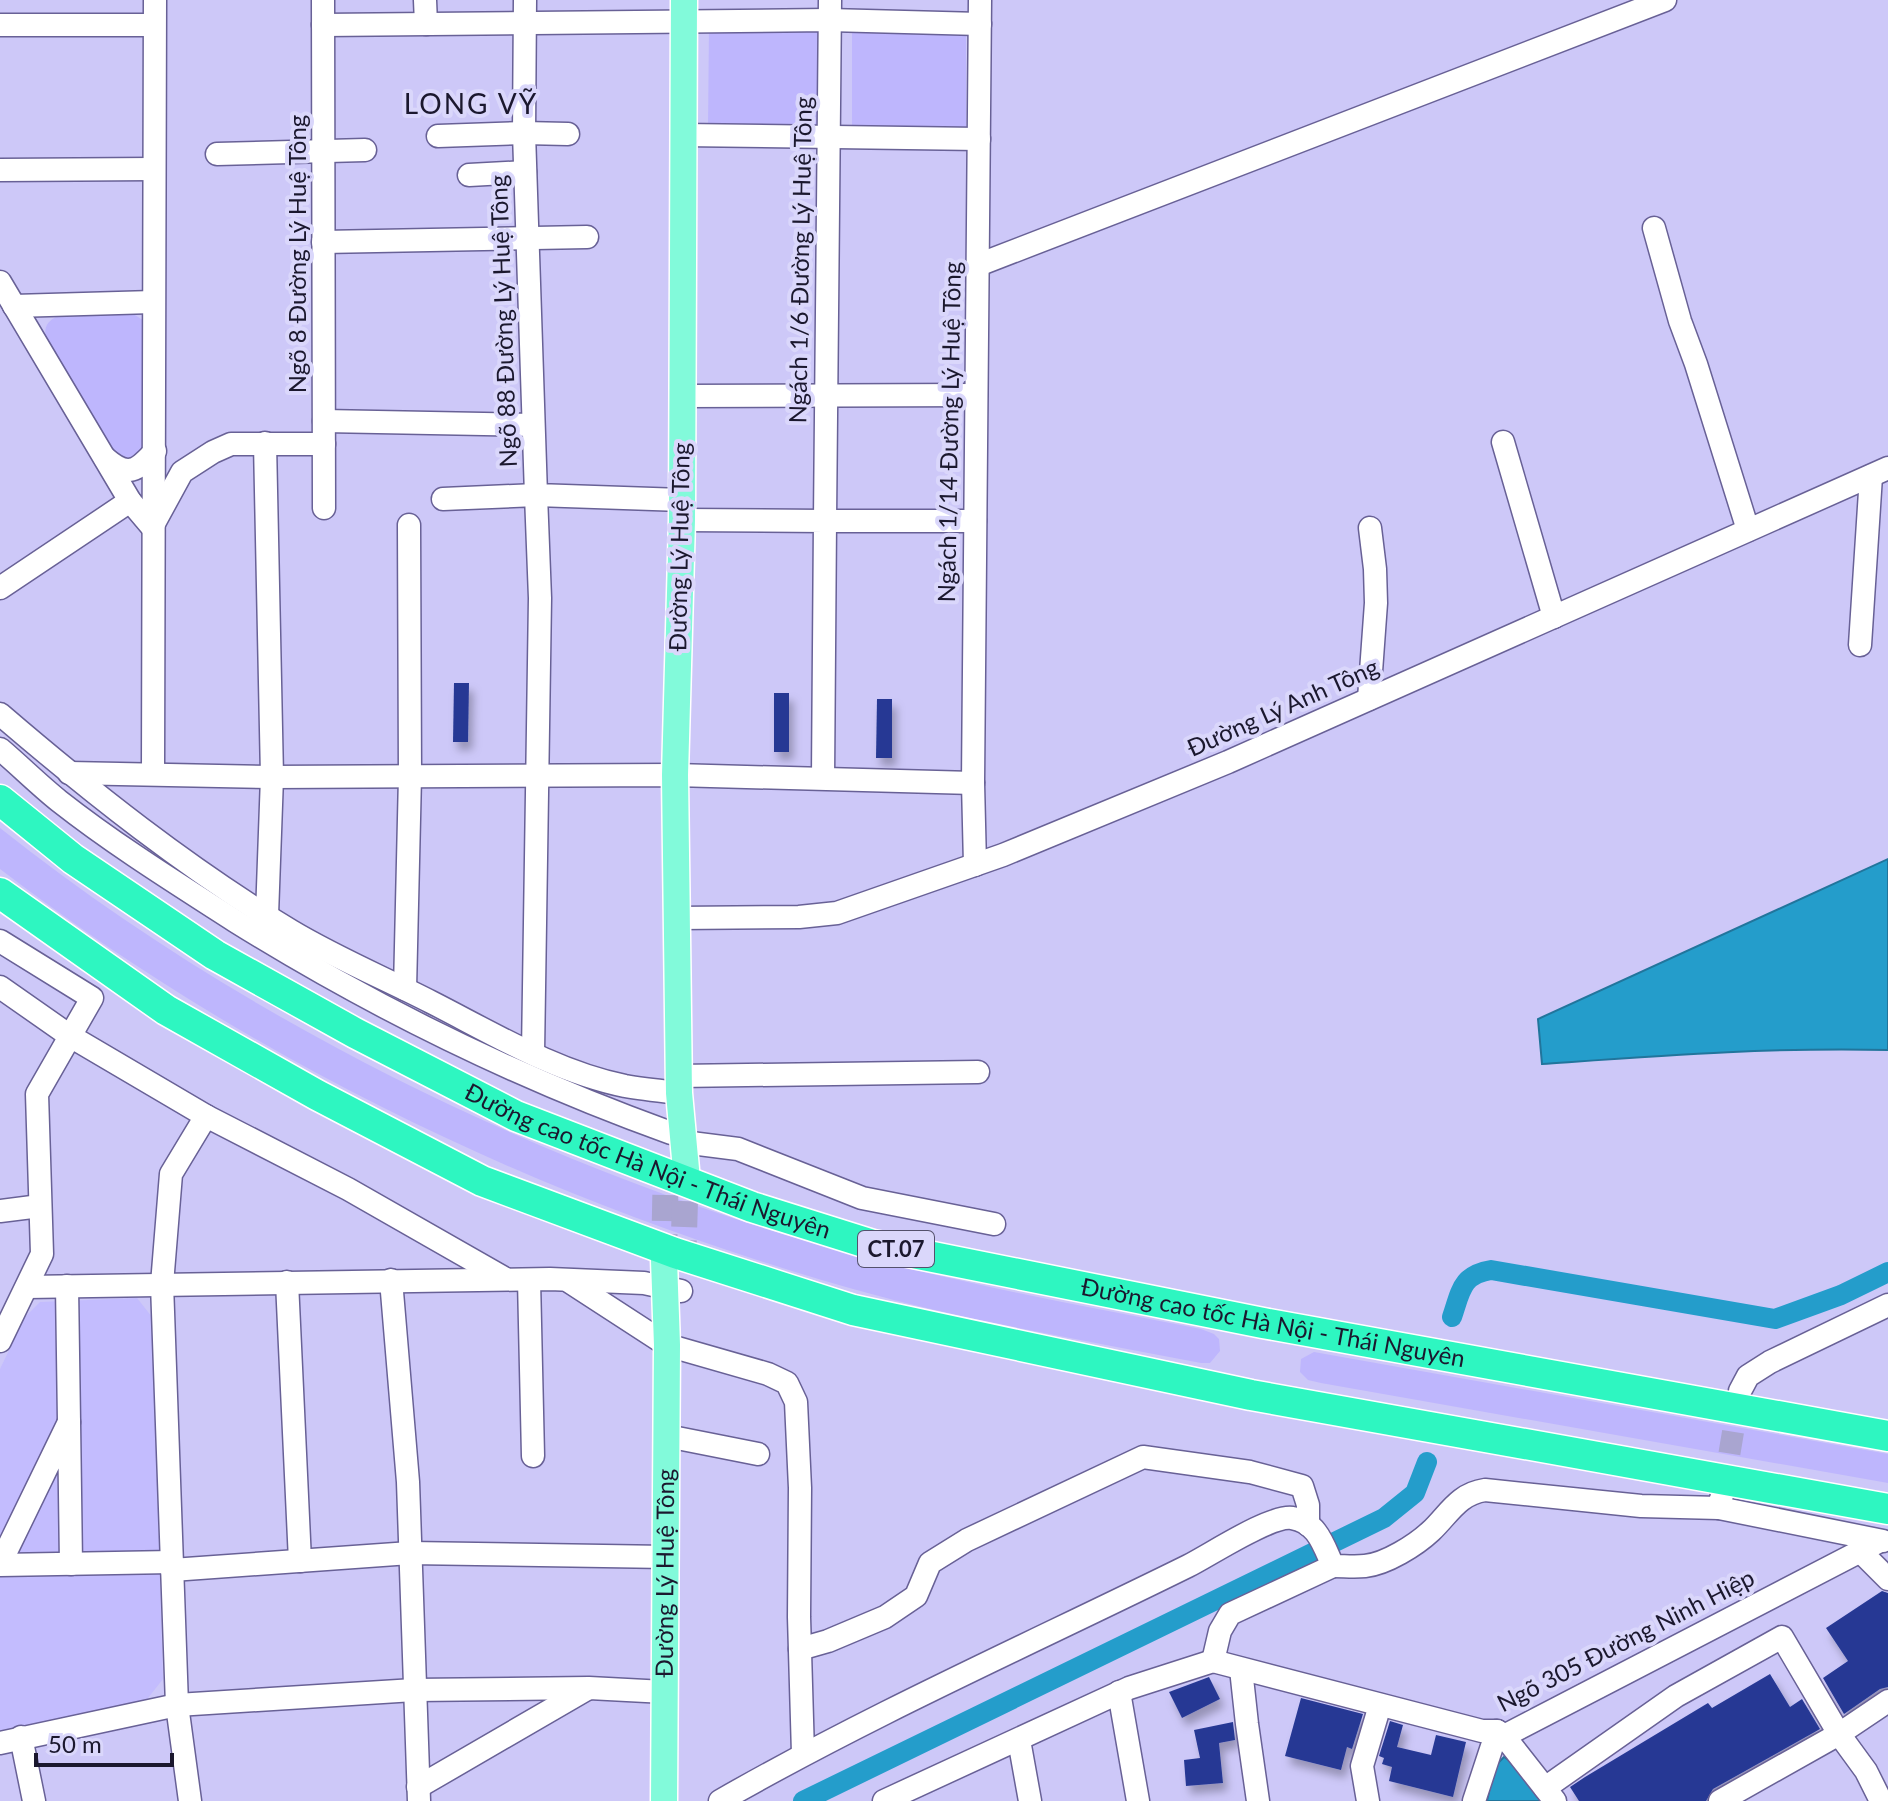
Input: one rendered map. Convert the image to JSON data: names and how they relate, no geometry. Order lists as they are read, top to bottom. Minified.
{"streets":{"highway":["Đường cao tốc Hà Nội - Thái Nguyên","CT.07"],"main road":["Đường Lý Huệ Tông"],"street":["Ngõ 8 Đường Lý Huệ Tông","Ngách 1/6 Đường Lý Huệ Tông","Ngõ 88 Đường Lý Huệ Tông","Ngách 1/14 Đường Lý Huệ Tông","Đường Lý Anh Tông","Ngõ 305 Đường Ninh Hiệp"]},"crossings":[["Ngách 1/6 Đường Lý Huệ Tông","Ngõ 88 Đường Lý Huệ Tông"],["Ngõ 88 Đường Lý Huệ Tông","Ngách 1/14 Đường Lý Huệ Tông"],["Ngõ 88 Đường Lý Huệ Tông","Đường Lý Huệ Tông"],["Ngách 1/14 Đường Lý Huệ Tông","Đường Lý Anh Tông"],["Đường Lý Huệ Tông","Đường Lý Anh Tông"]],"districts":["LONG VỸ"],"scale_bar":"50 m"}
